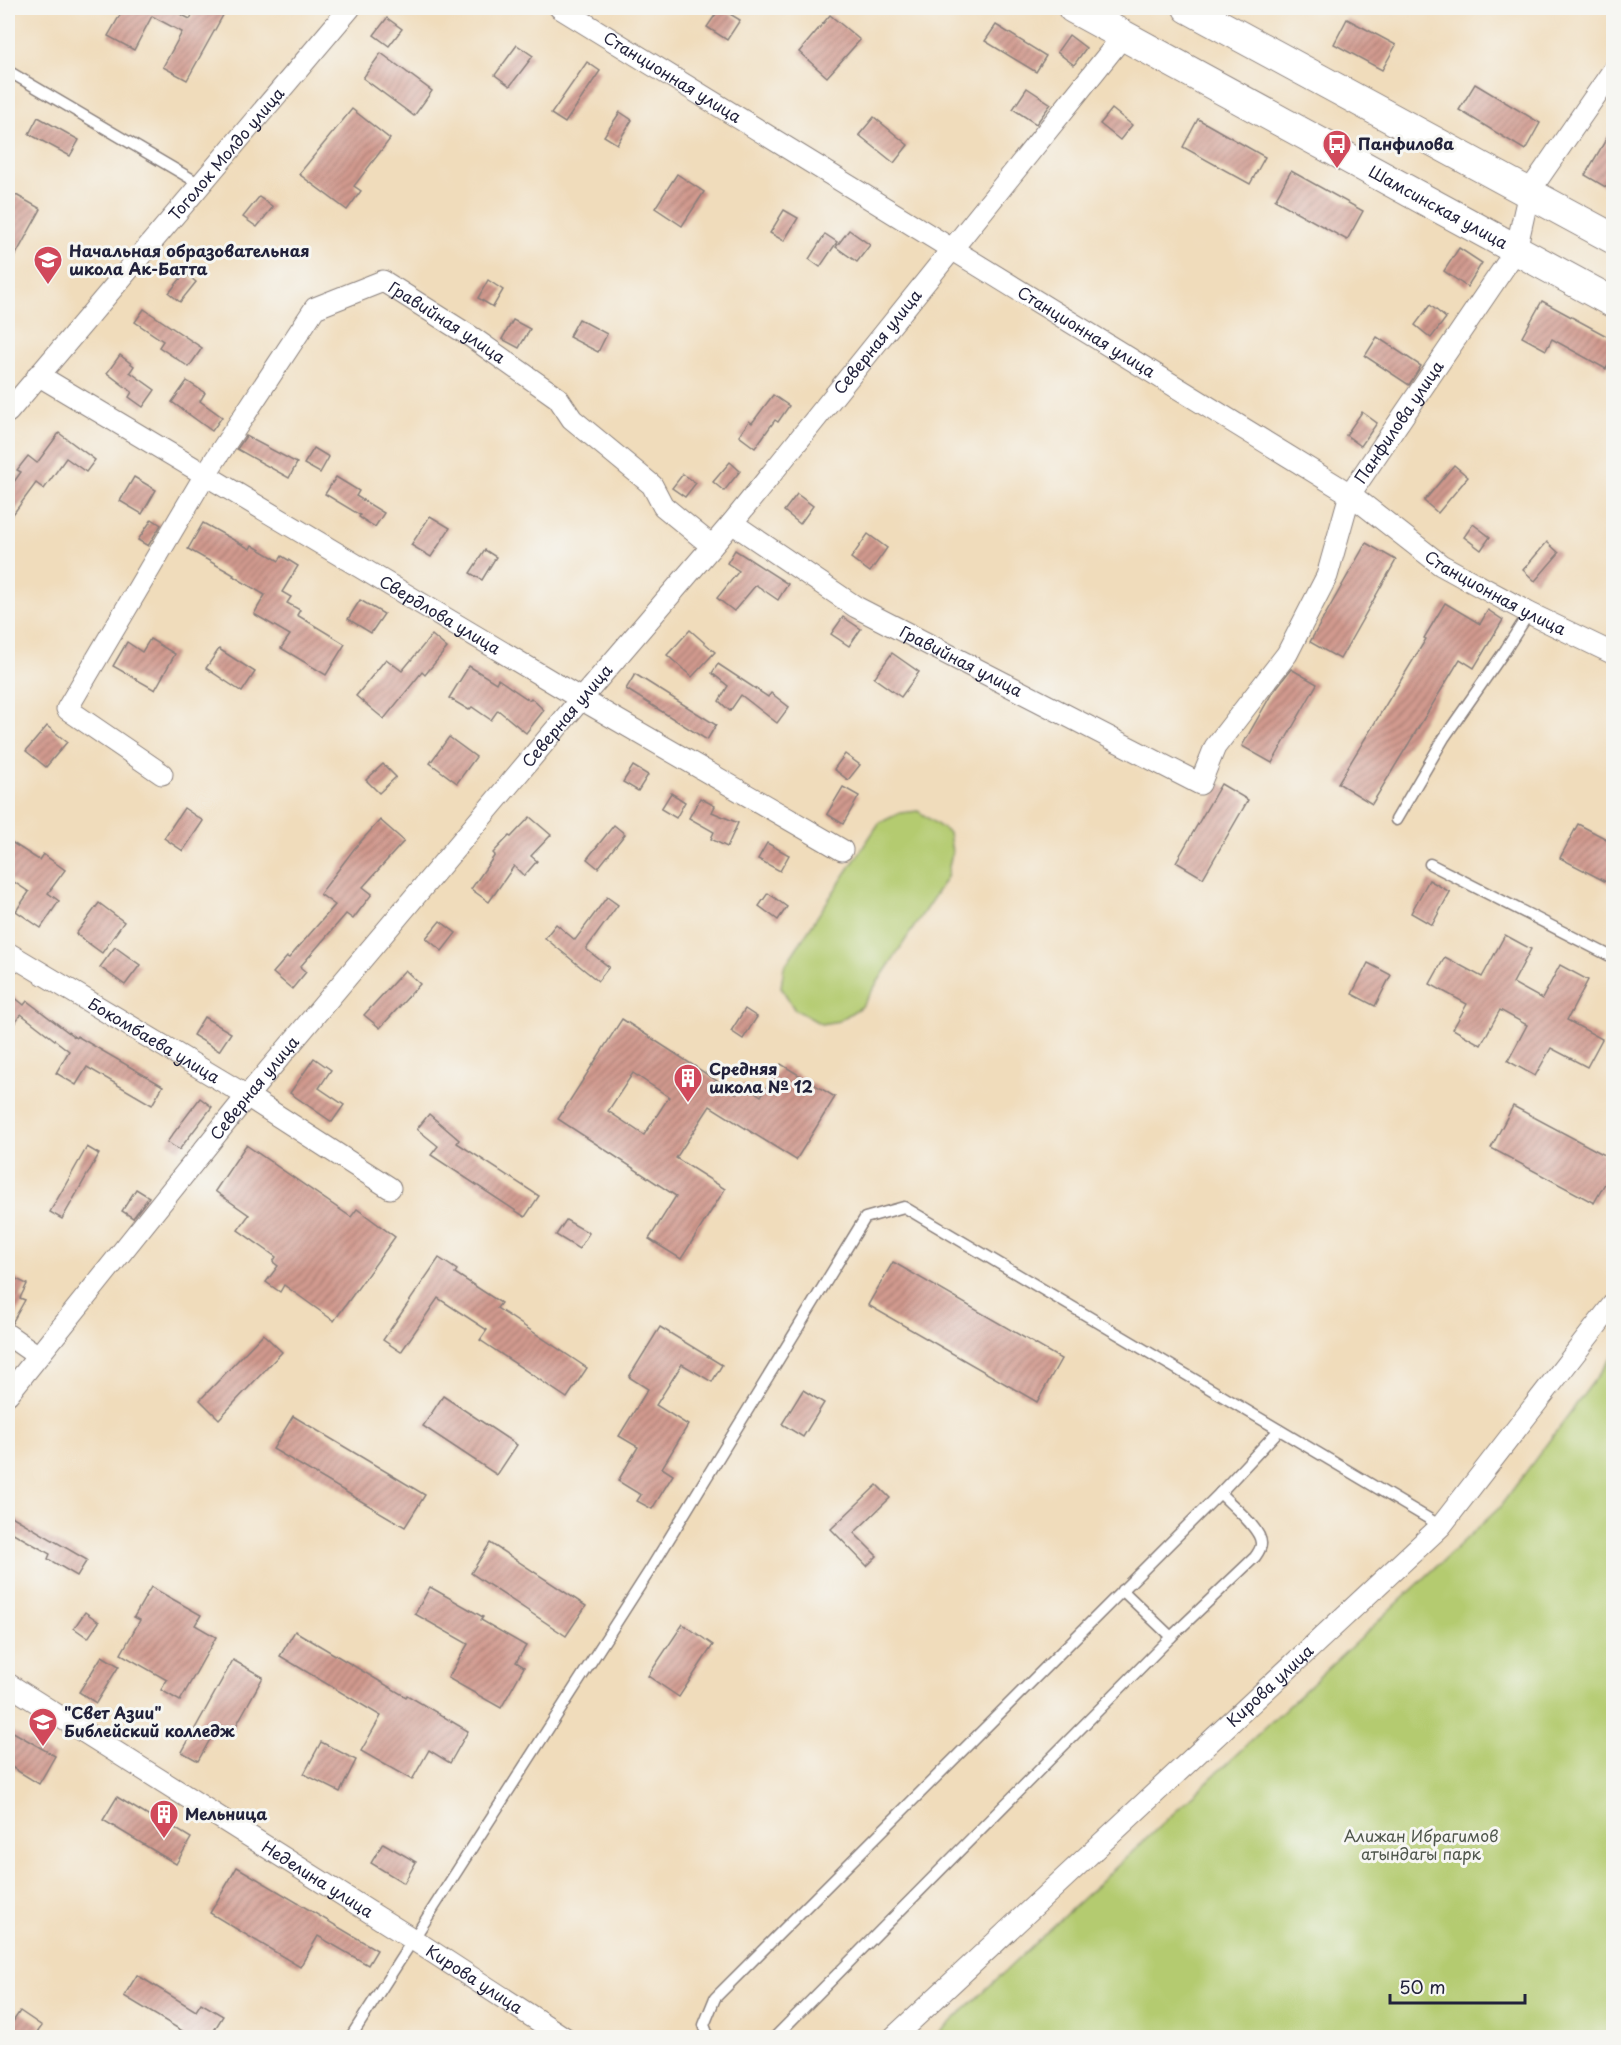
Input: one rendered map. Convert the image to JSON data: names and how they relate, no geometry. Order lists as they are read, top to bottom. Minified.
{"streets":{"main road":["Шамсинская улица"],"street":["Станционная улица","Тоголок Молдо улица","Гравийная улица","Северная улица","Панфилова улица","Свердлова улица","Бокомбаева улица","Кирова улица","Неделина улица"]},"crossings":[["Станционная улица","Северная улица"],["Станционная улица","Панфилова улица"],["Тоголок Молдо улица","Свердлова улица"],["Шамсинская улица","Северная улица"],["Шамсинская улица","Панфилова улица"],["Гравийная улица","Северная улица"],["Гравийная улица","Панфилова улица"],["Гравийная улица","Свердлова улица"],["Северная улица","Свердлова улица"],["Северная улица","Бокомбаева улица"],["Кирова улица","Неделина улица"]],"parks":["Алижан Ибрагимов атындагы парк"],"places":{"bus stop":["Панфилова"],"school or university":["Начальная образовательная школа Ак-Батта","\"Свет Азии\" Библейский колледж"],"building":["Средняя школа № 12","Мельница"]},"scale_bar":"50 m"}
